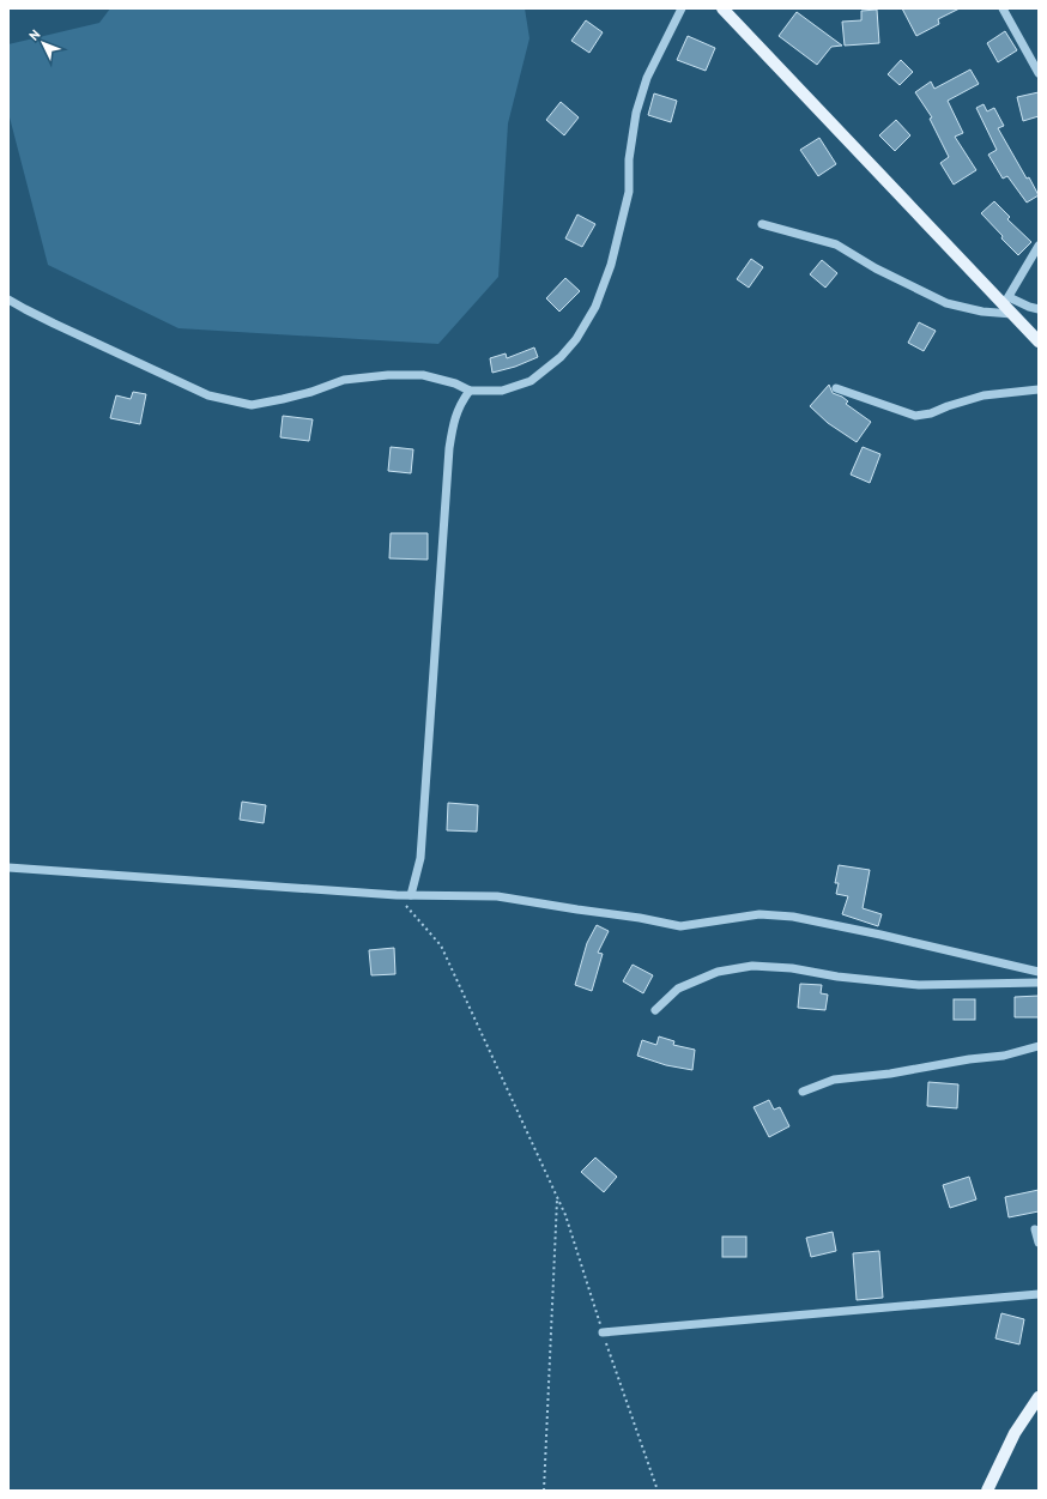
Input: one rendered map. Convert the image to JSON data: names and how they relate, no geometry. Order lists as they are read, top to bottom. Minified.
{"north":"top left"}
